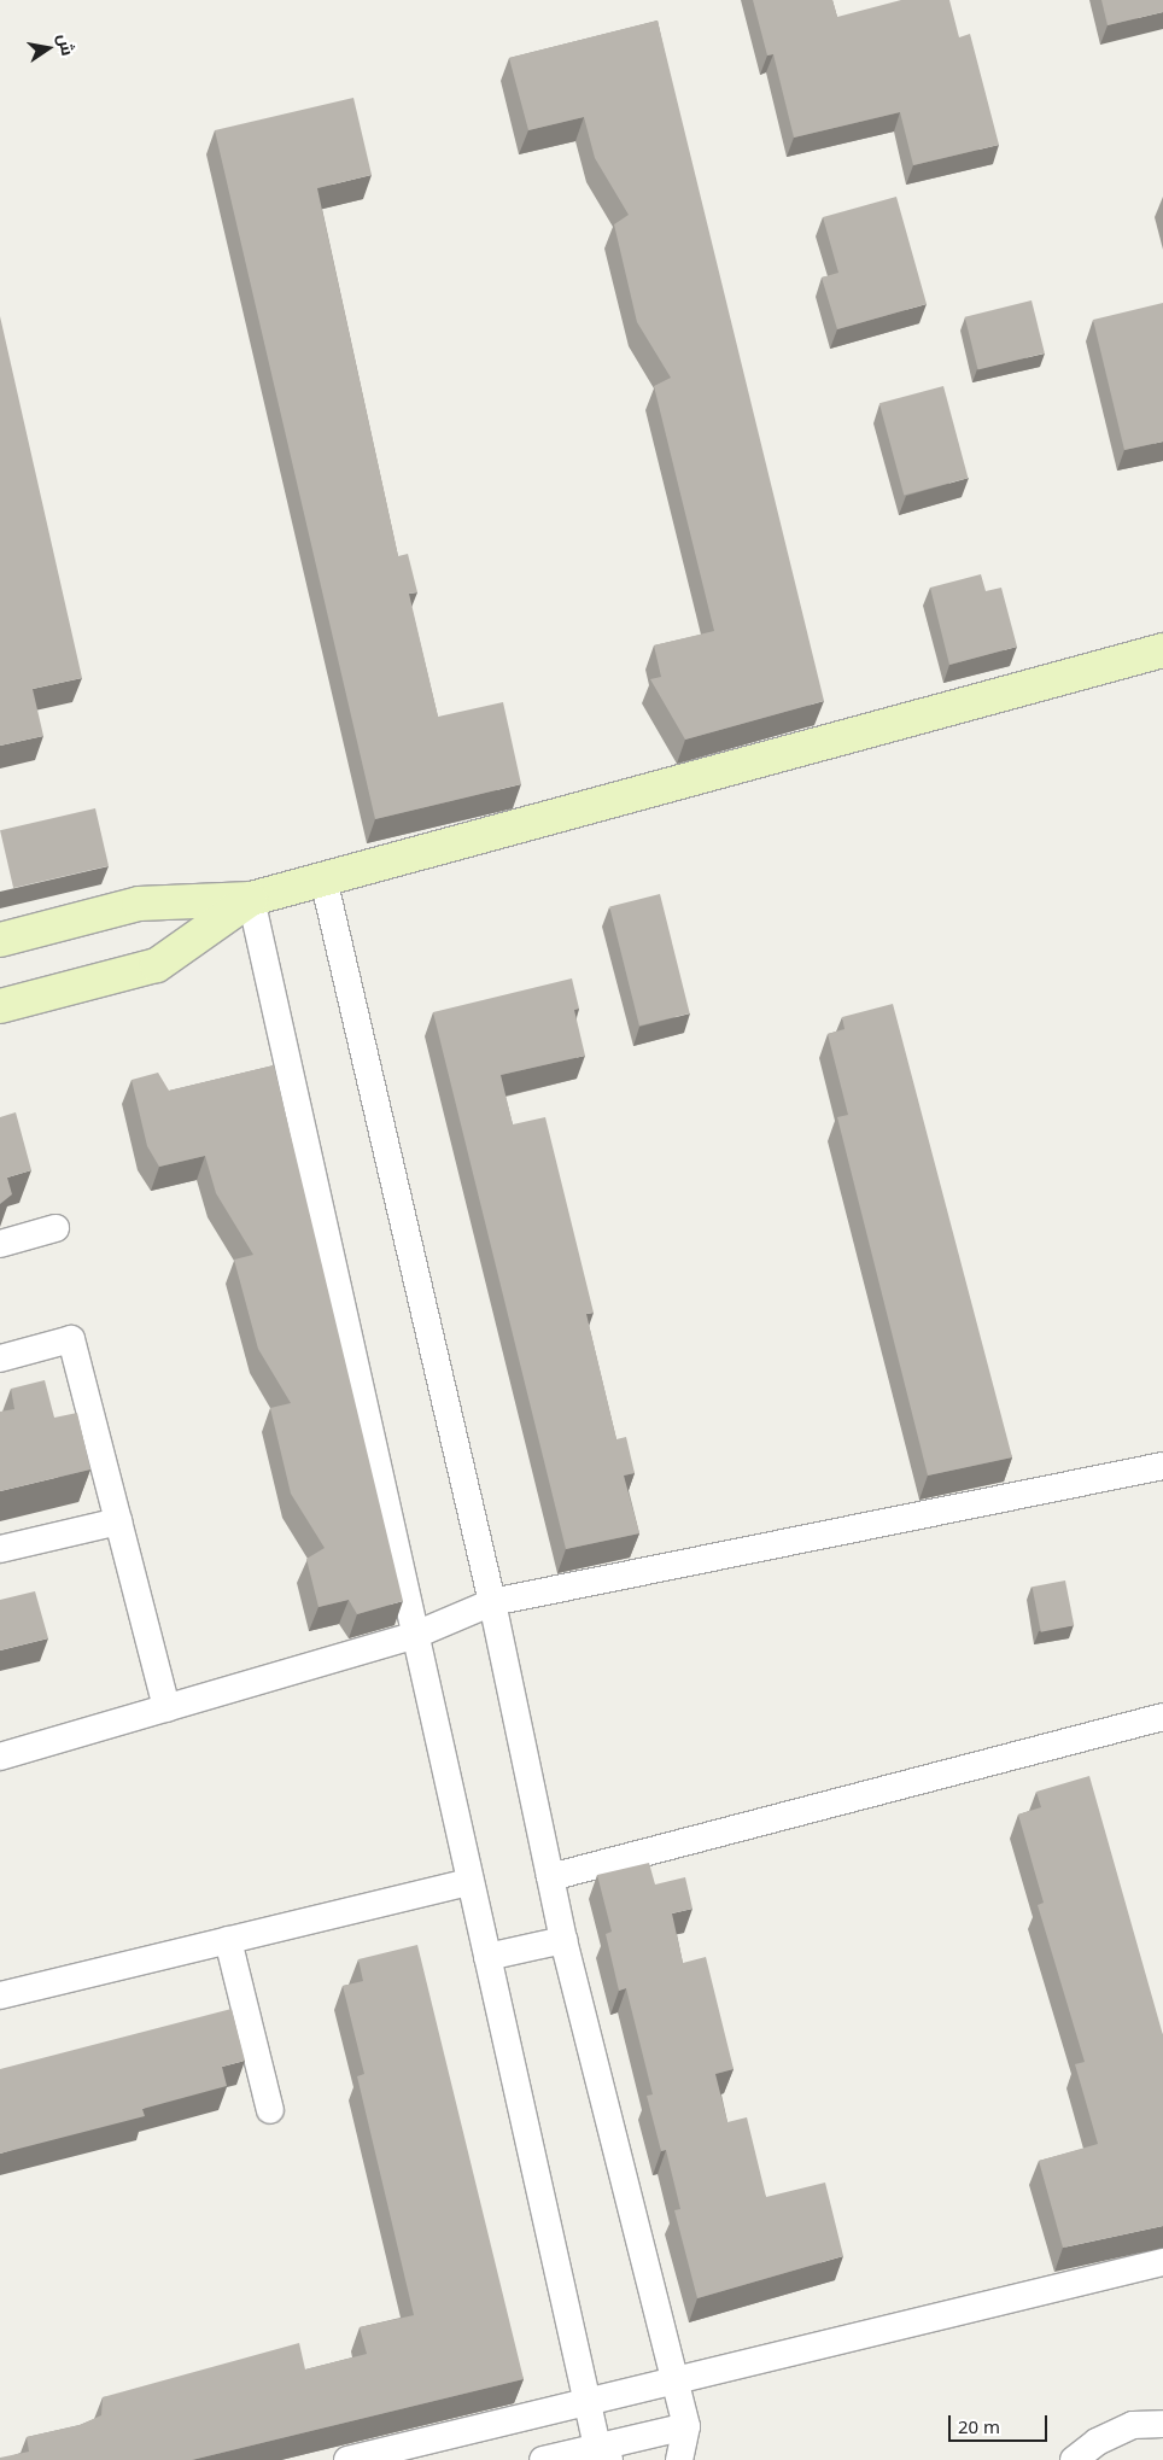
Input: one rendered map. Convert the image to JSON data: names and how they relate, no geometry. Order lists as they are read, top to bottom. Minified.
{"scale_bar":"20 m","north":"right"}
